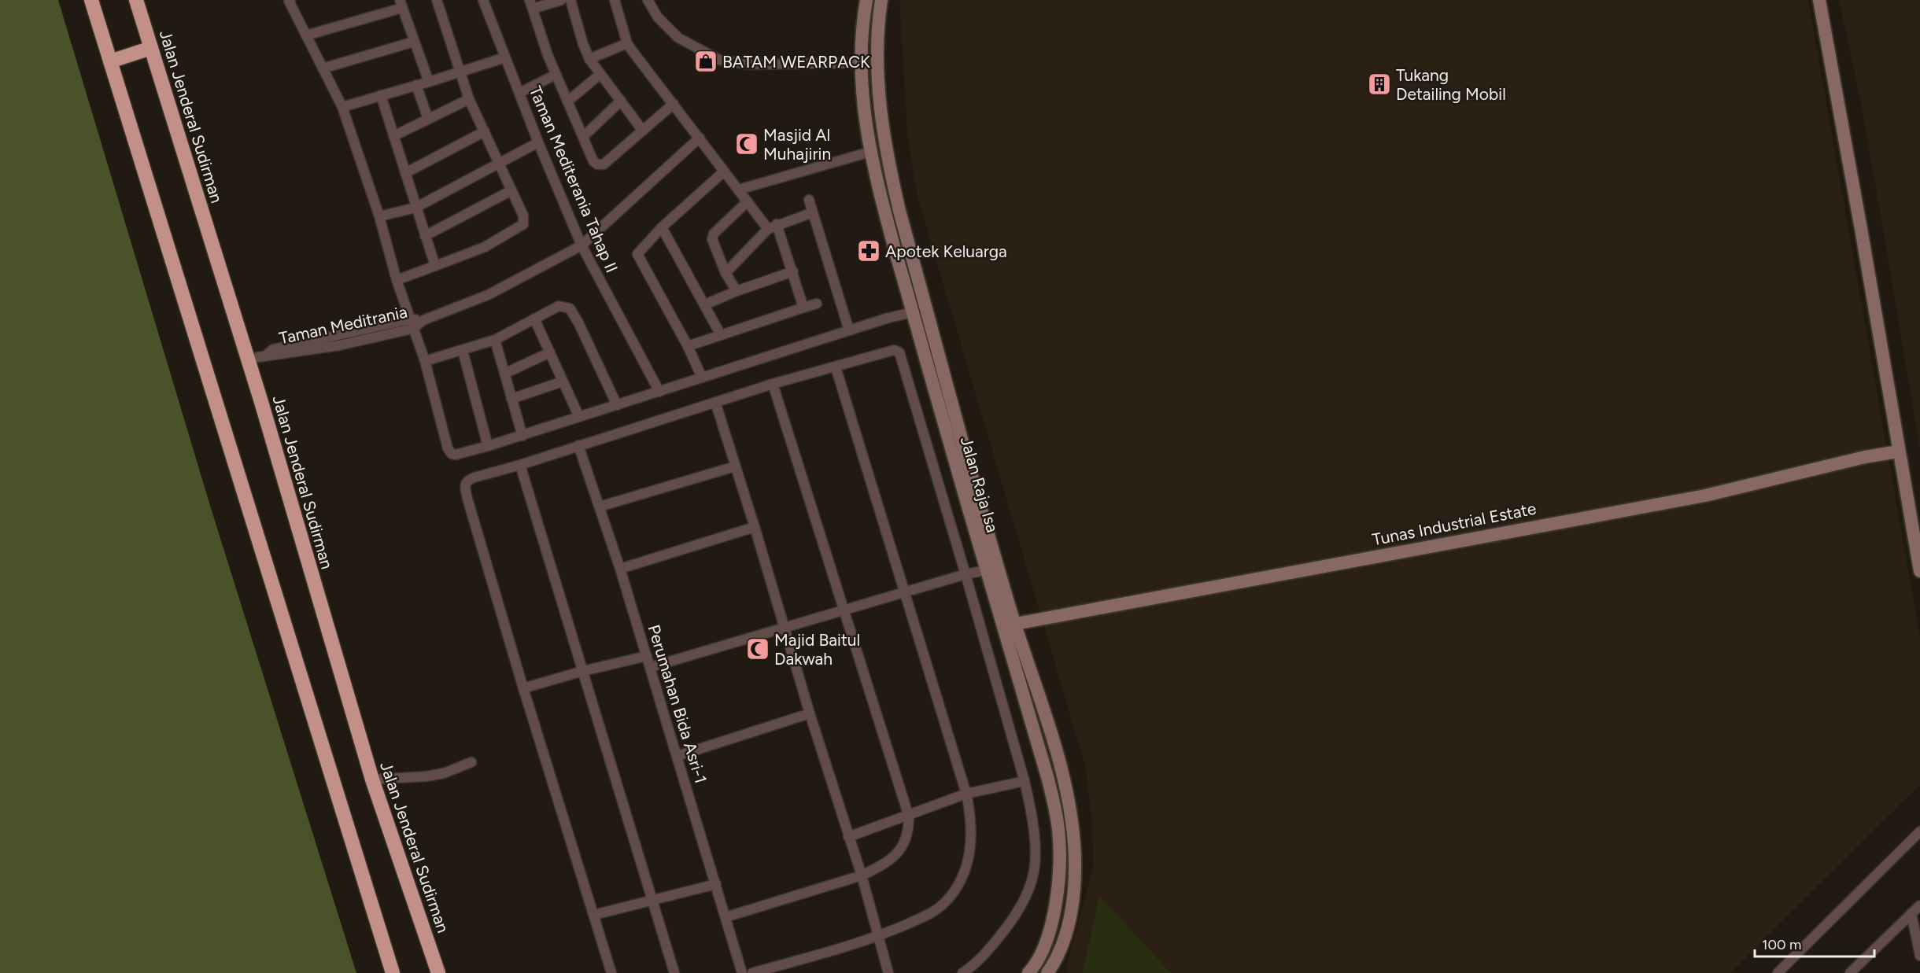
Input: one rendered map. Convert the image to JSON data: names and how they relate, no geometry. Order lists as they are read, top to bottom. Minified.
{"streets":{"highway":["Jalan Jenderal Sudirman"],"main road":["Jalan Raja Isa","Tunas Industrial Estate"],"street":["Taman Mediterania Tahap II","Taman Meditrania","Perumahan Bida Asri-1"]},"crossings":[["Jalan Jenderal Sudirman","Taman Meditrania"],["Taman Mediterania Tahap II","Taman Meditrania"],["Jalan Raja Isa","Tunas Industrial Estate"]],"places":{"shop":["BATAM WEARPACK"],"building":["Tukang Detailing Mobil"],"mosque":["Masjid Al Muhajirin","Majid Baitul Dakwah"],"pharmacy":["Apotek Keluarga"]},"scale_bar":"100 m"}
